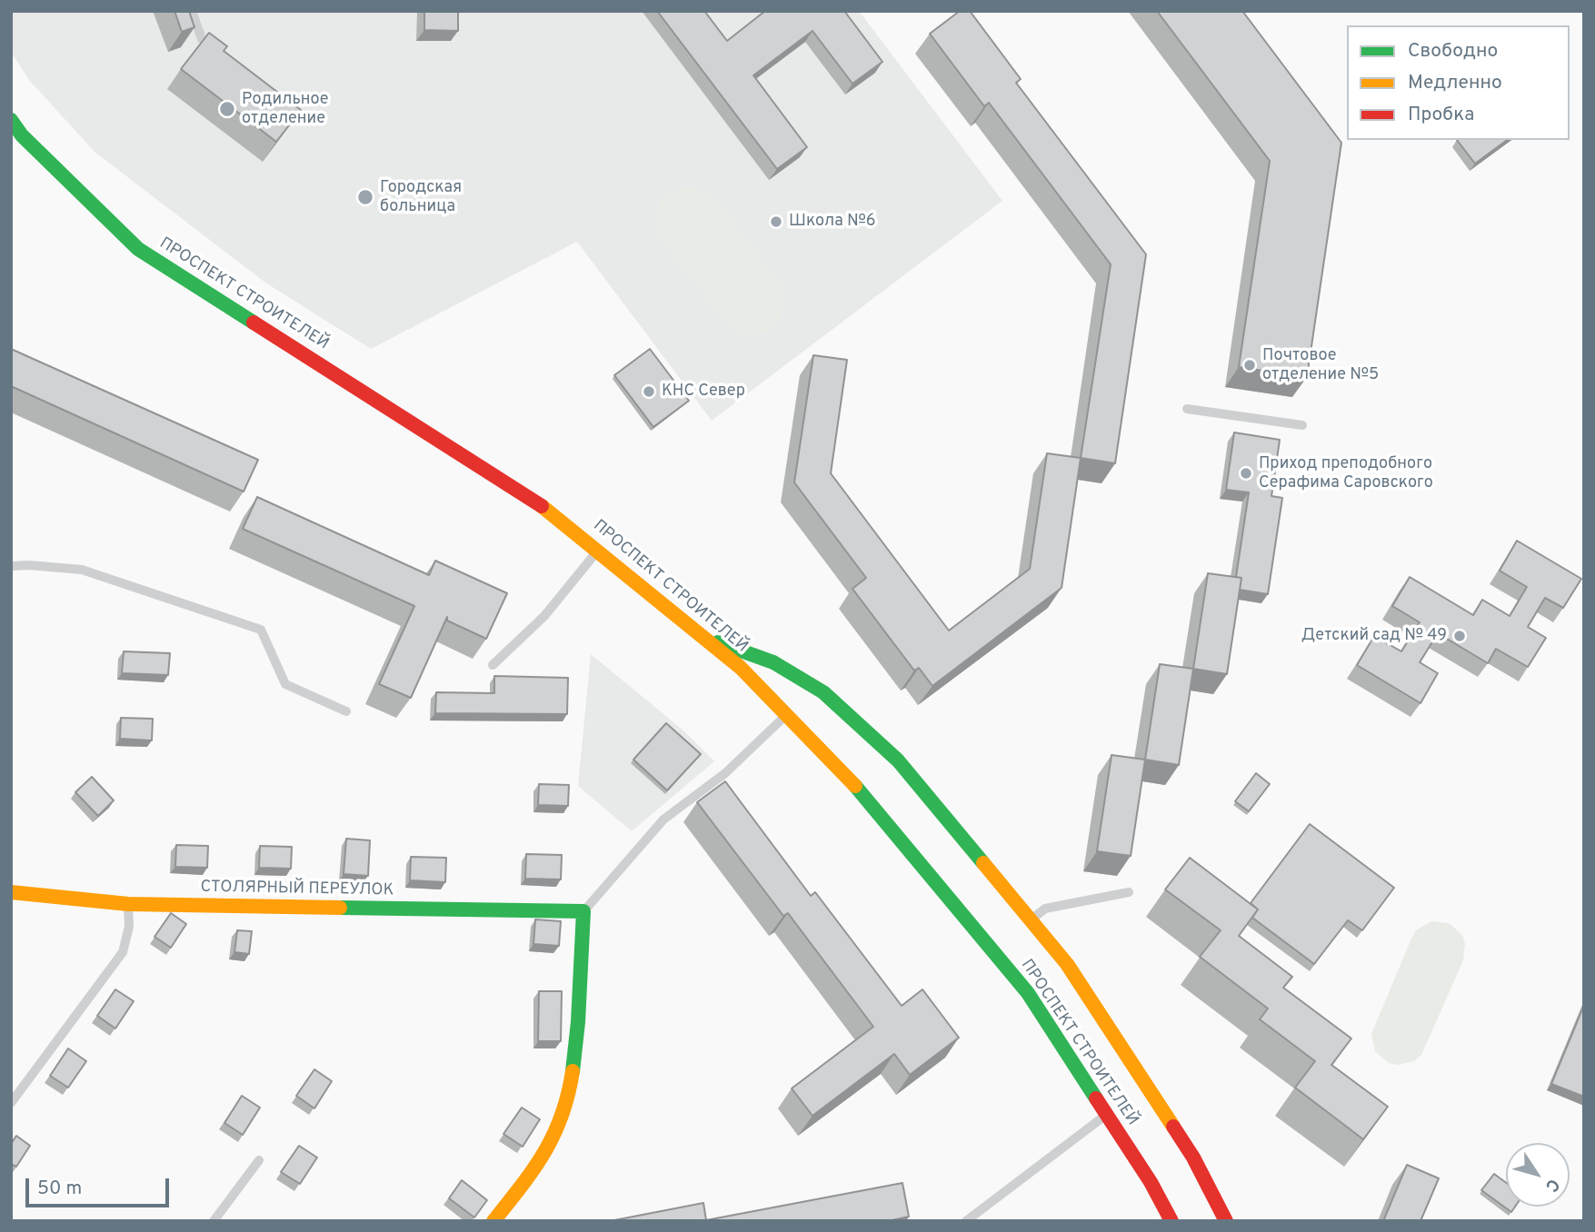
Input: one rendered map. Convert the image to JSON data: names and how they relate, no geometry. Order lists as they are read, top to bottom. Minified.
{"streets":{"street":["ПРОСПЕКТ СТРОИТЕЛЕЙ","СТОЛЯРНЫЙ ПЕРЕУЛОК"]},"places":["Родильное отделение","Городская больница","Школа №6","Почтовое отделение №5","КНС Север","Приход преподобного Серафима Саровского","Детский сад № 49"],"legend":["Свободно","Медленно","Пробка"],"scale_bar":"50 m","north":"bottom right"}
